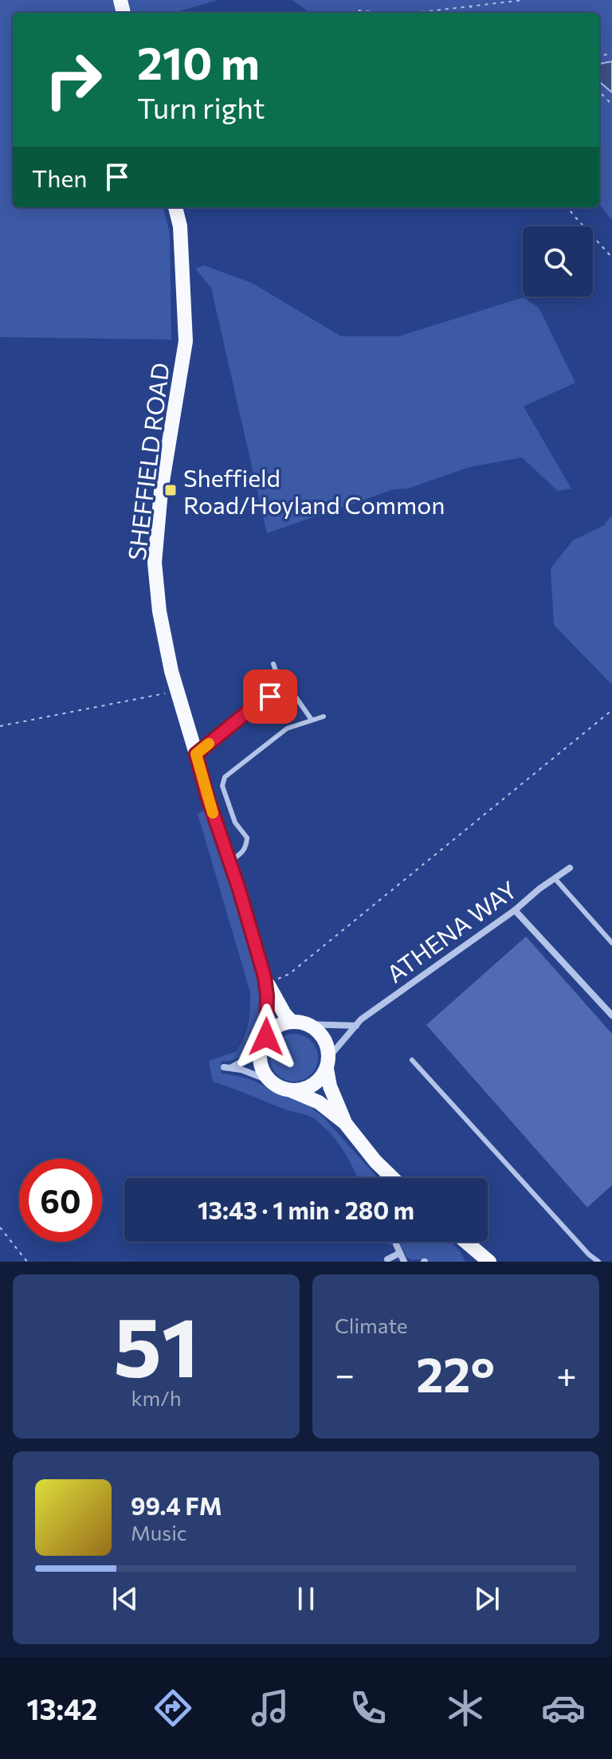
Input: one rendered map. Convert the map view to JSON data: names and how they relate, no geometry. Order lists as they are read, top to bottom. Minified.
{"streets":{"main road":["SHEFFIELD ROAD"],"street":["ATHENA WAY"]},"crossings":[["SHEFFIELD ROAD","ATHENA WAY"]],"places":{"transit":["Sheffield Road/Hoyland Common"]},"page":{"turn":["210 m","Turn right"],"then":"Then","limit":"60","trip":"13:43 · 1 min · 280 m","tile":[["51","km/h"],"Climate"],"heat":["−","22°","+"],"song":["99.4 FM","Music"],"tabs":"13:42"}}
